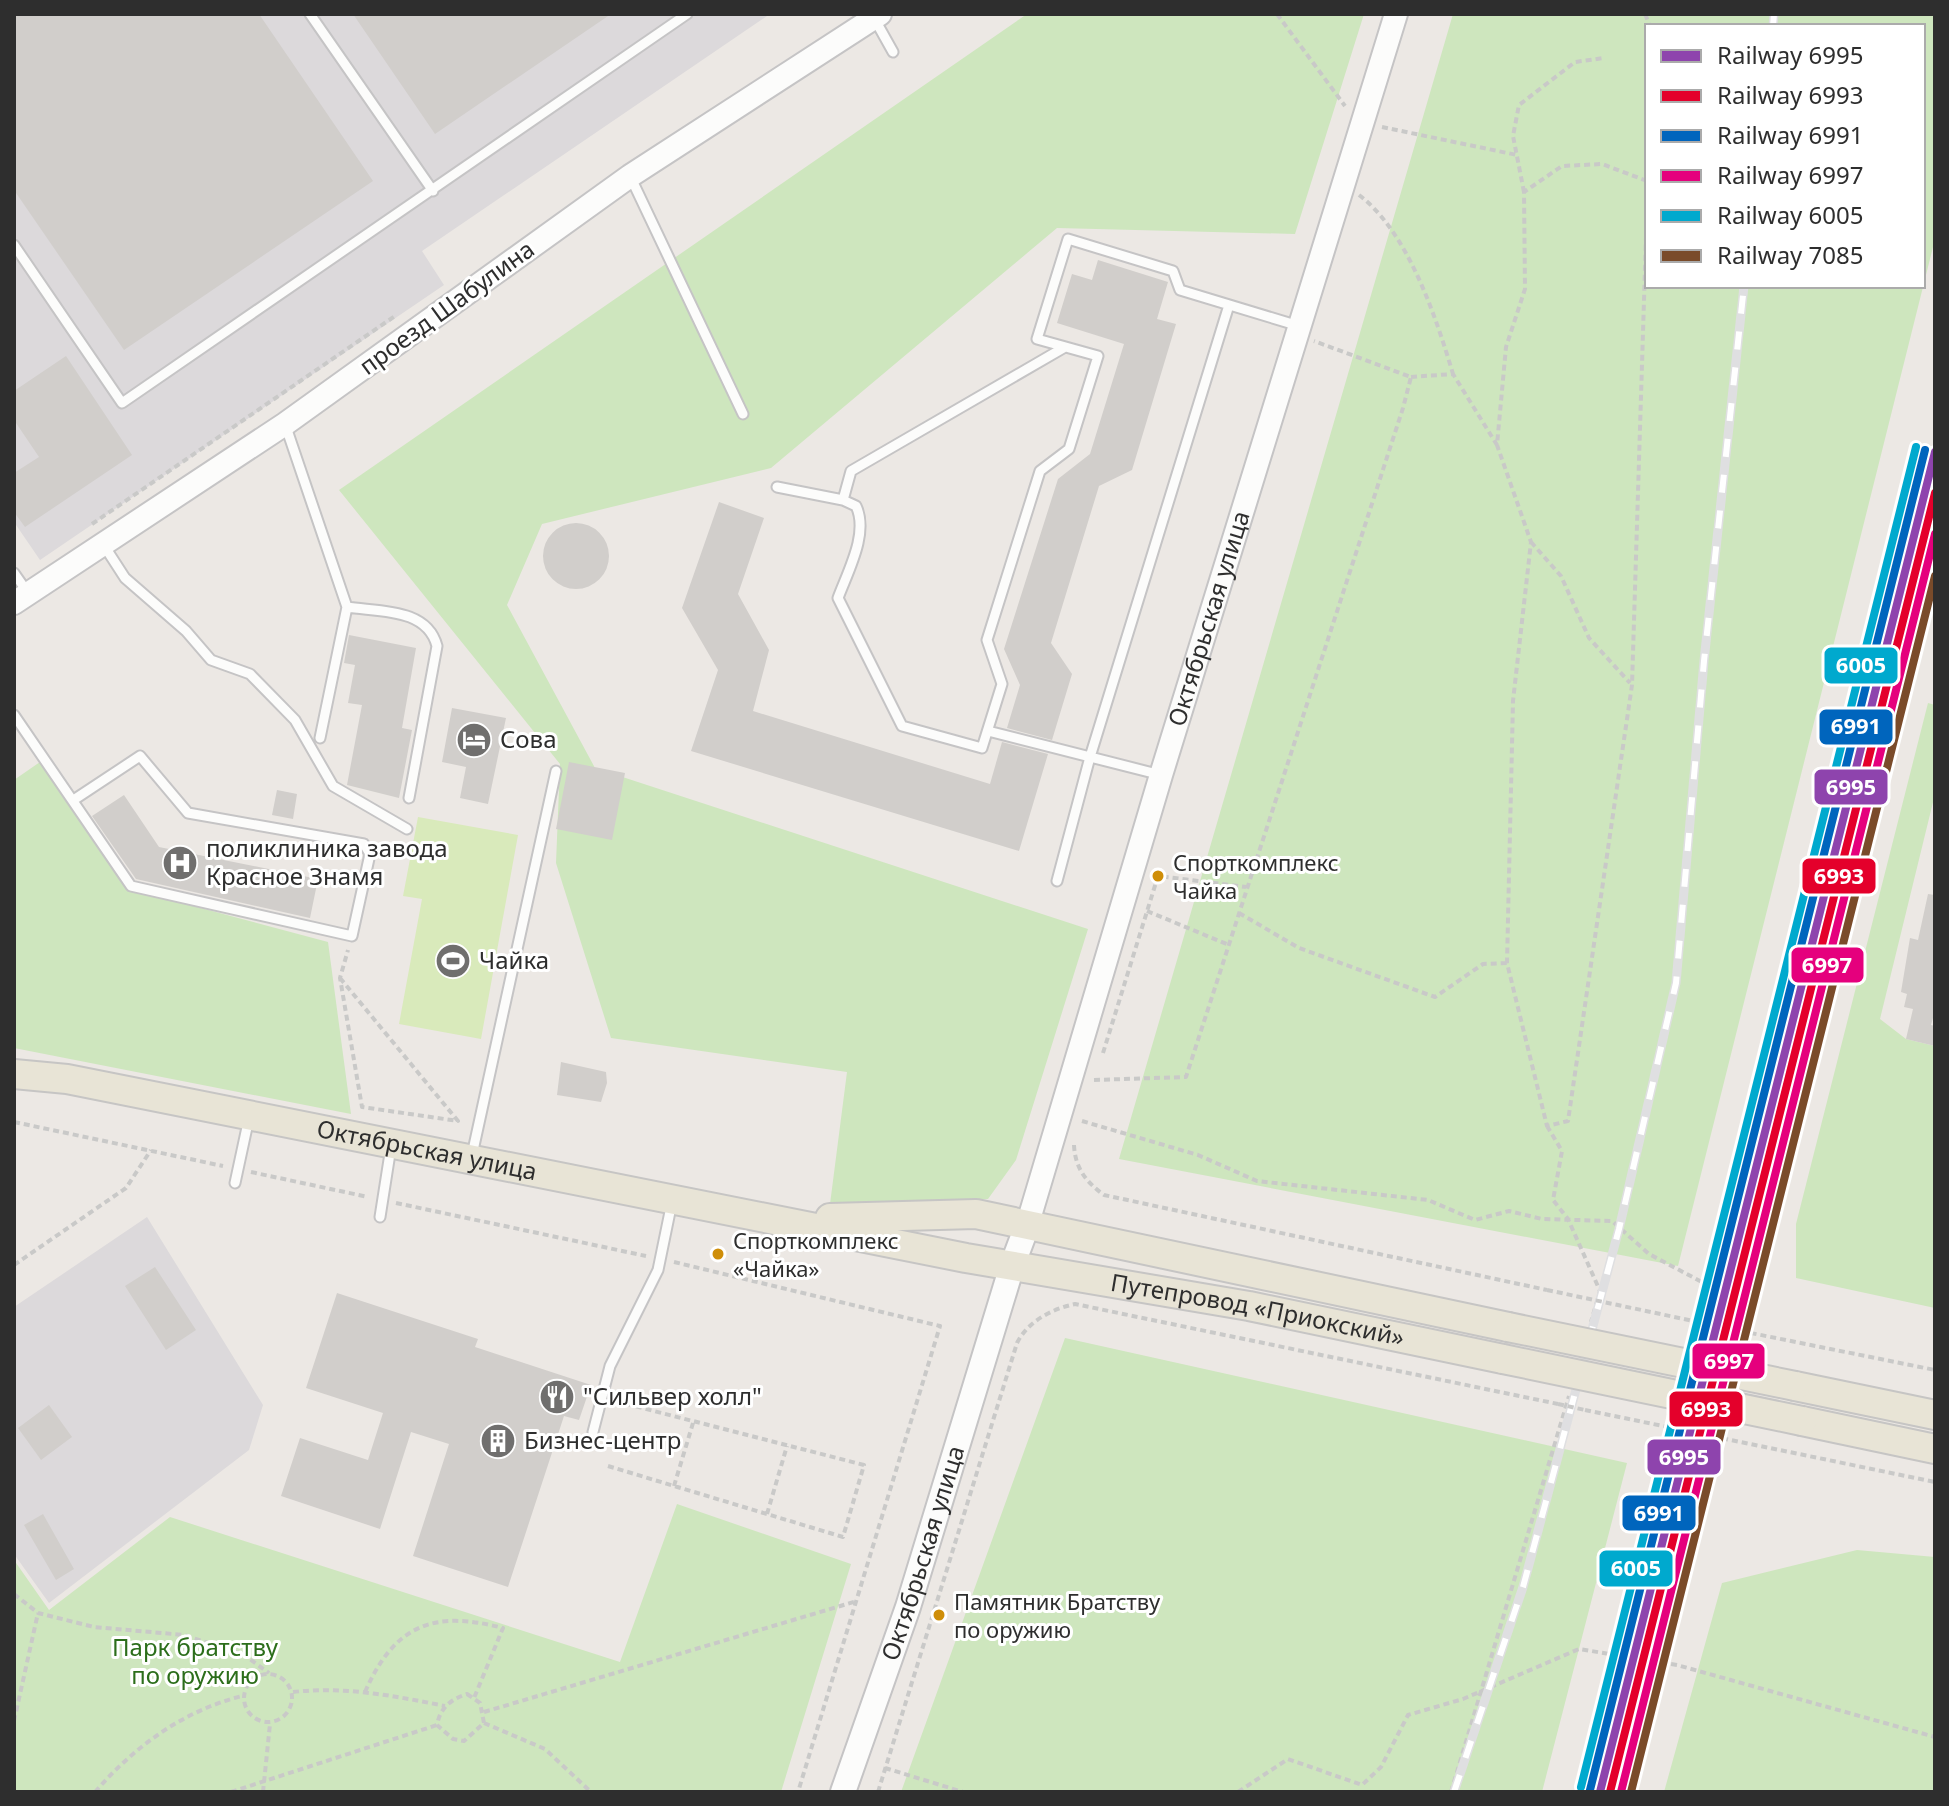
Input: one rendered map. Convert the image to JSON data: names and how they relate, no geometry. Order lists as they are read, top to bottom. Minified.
{"streets":{"main road":["Октябрьская улица","Путепровод «Приокский»"],"street":["проезд Шабулина"]},"crossings":[["Октябрьская улица","Путепровод «Приокский»"]],"parks":["Парк братству по оружию"],"places":{"hotel":["Сова"],"hospital":["поликлиника завода Красное Знамя"],"other":["Спорткомплекс Чайка","Спорткомплекс «Чайка»","Памятник Братству по оружию"],"sports":["Чайка"],"restaurant":["\"Сильвер холл\""],"building":["Бизнес-центр"]},"lines":["rail line 6005","rail line 6991","rail line 6995","rail line 6993","rail line 6997","rail line 7085"],"legend":["Railway 6995","Railway 6993","Railway 6991","Railway 6997","Railway 6005","Railway 7085"]}
